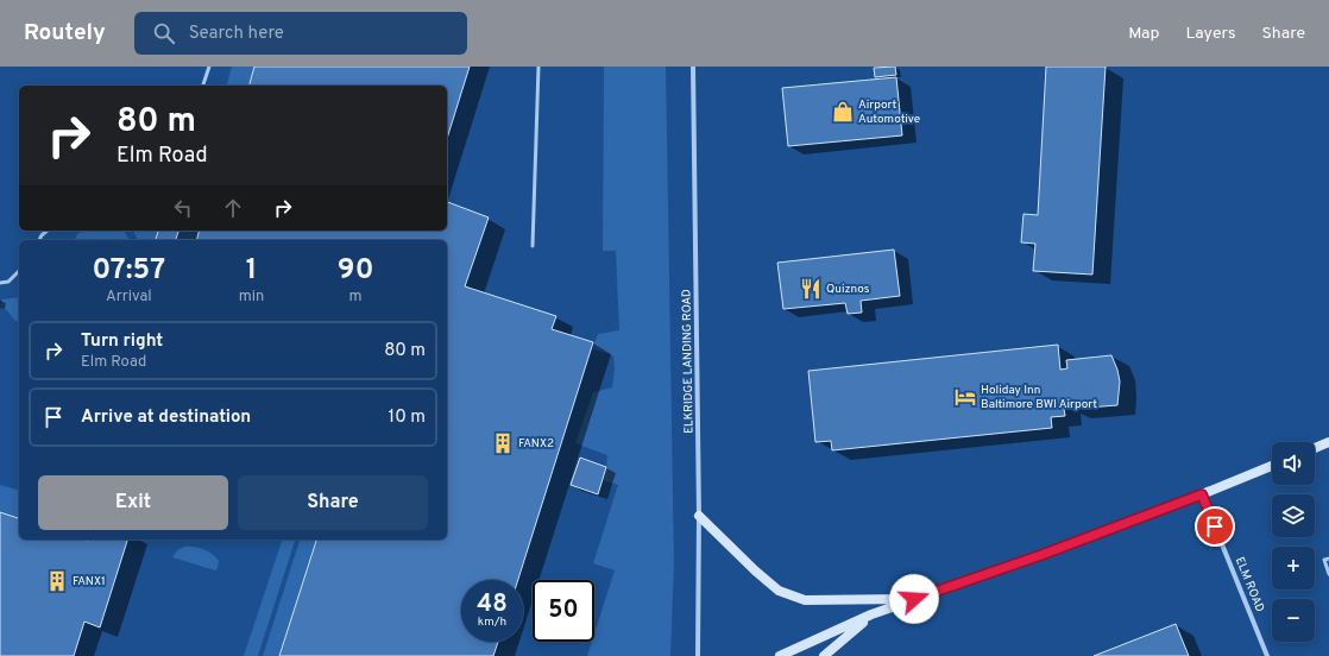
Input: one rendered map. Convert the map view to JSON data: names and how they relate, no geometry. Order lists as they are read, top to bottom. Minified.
{"streets":{"street":["ELKRIDGE LANDING ROAD","ELM ROAD"]},"places":{"shop":["Airport Automotive"],"restaurant":["Quiznos"],"hotel":["Holiday Inn Baltimore BWI Airport"],"building":["FANX2","FANX1"]},"page":{"header":"Routely","search":"Search here","nav":["Map","Layers","Share"],"turn":["80 m","Elm Road"],"eta":["07:57","Arrival","1","min","90","m"],"list":[{"name":"Turn right","note":"Elm Road","value":"80 m"},{"name":"Arrive at destination","value":"10 m"}],"map_buttons":["+","−"],"buttons":["Exit","Share"],"speed":"48 km/h","limit":"50"}}
